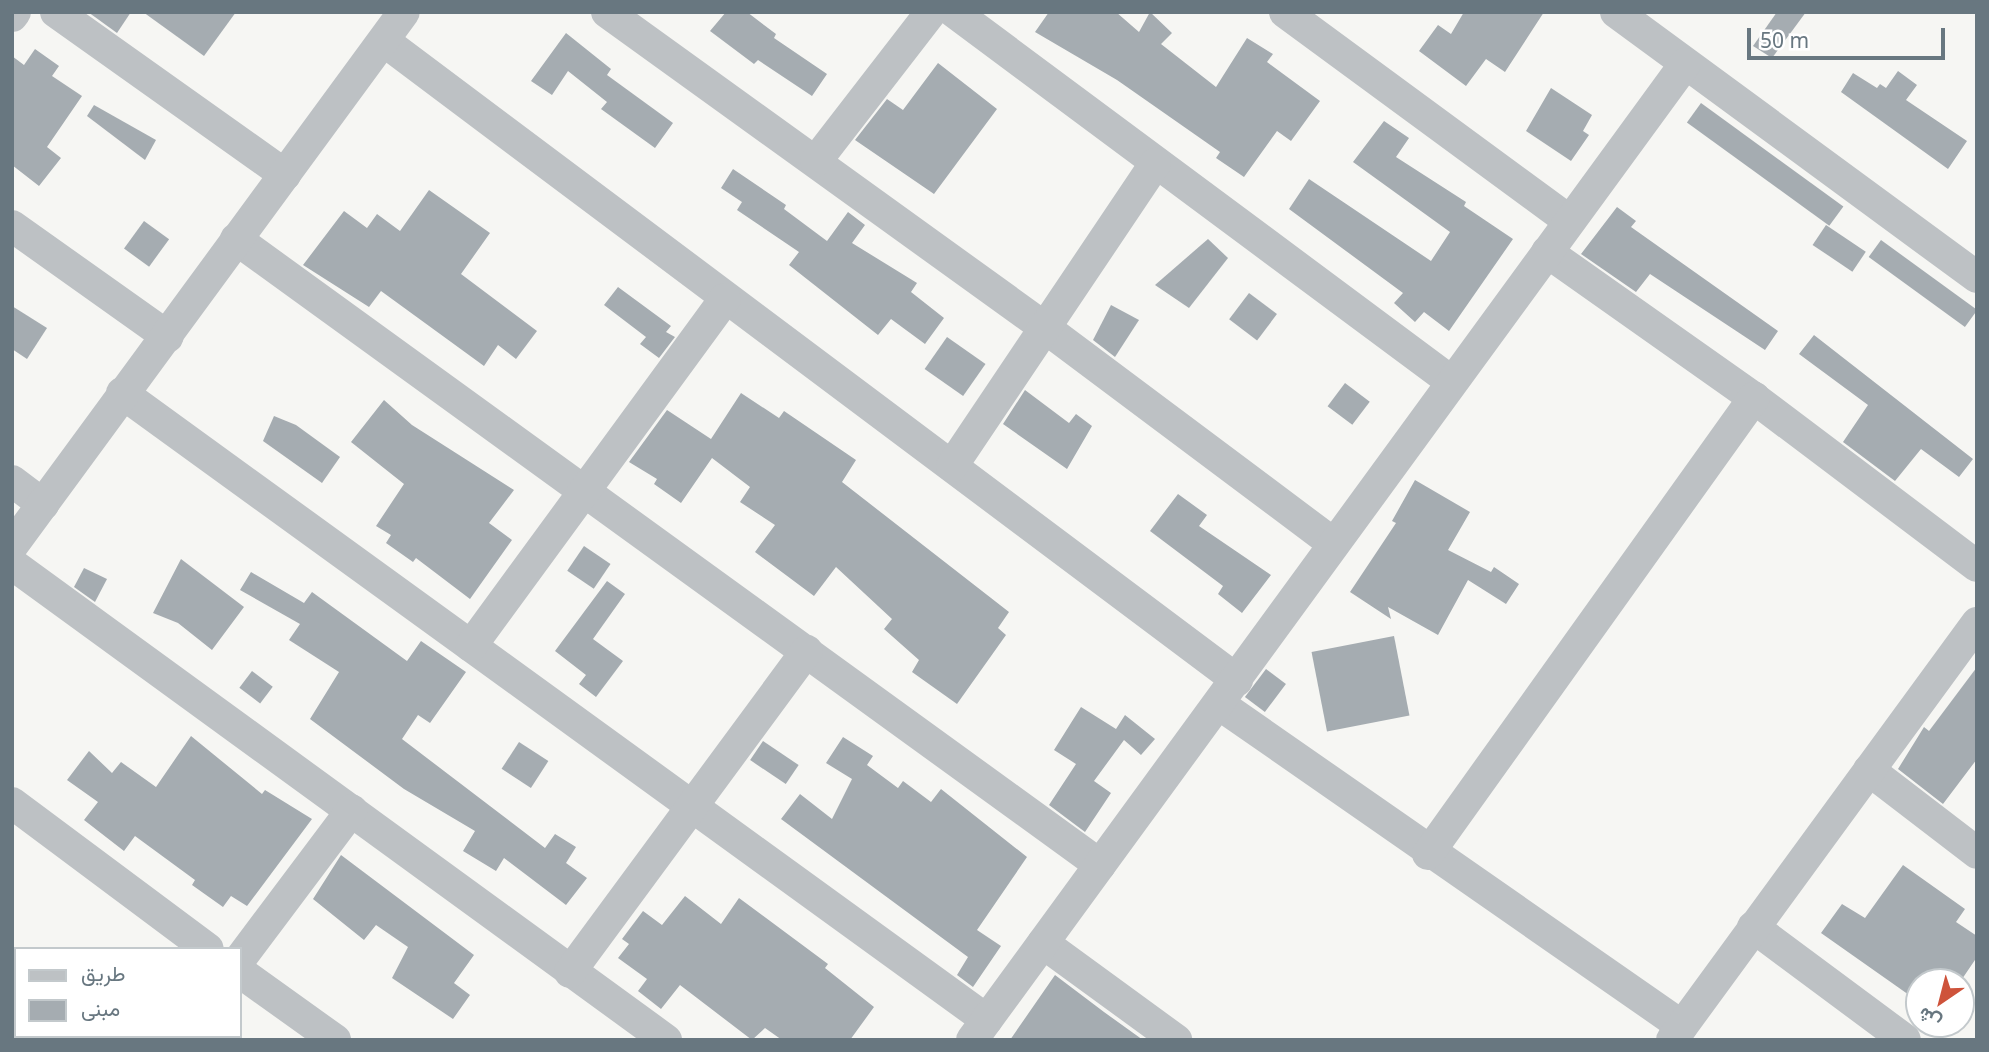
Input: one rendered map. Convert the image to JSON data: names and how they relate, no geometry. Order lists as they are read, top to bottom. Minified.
{"legend":["طريق","مبنى"],"scale_bar":"50 m","north":"bottom left"}
